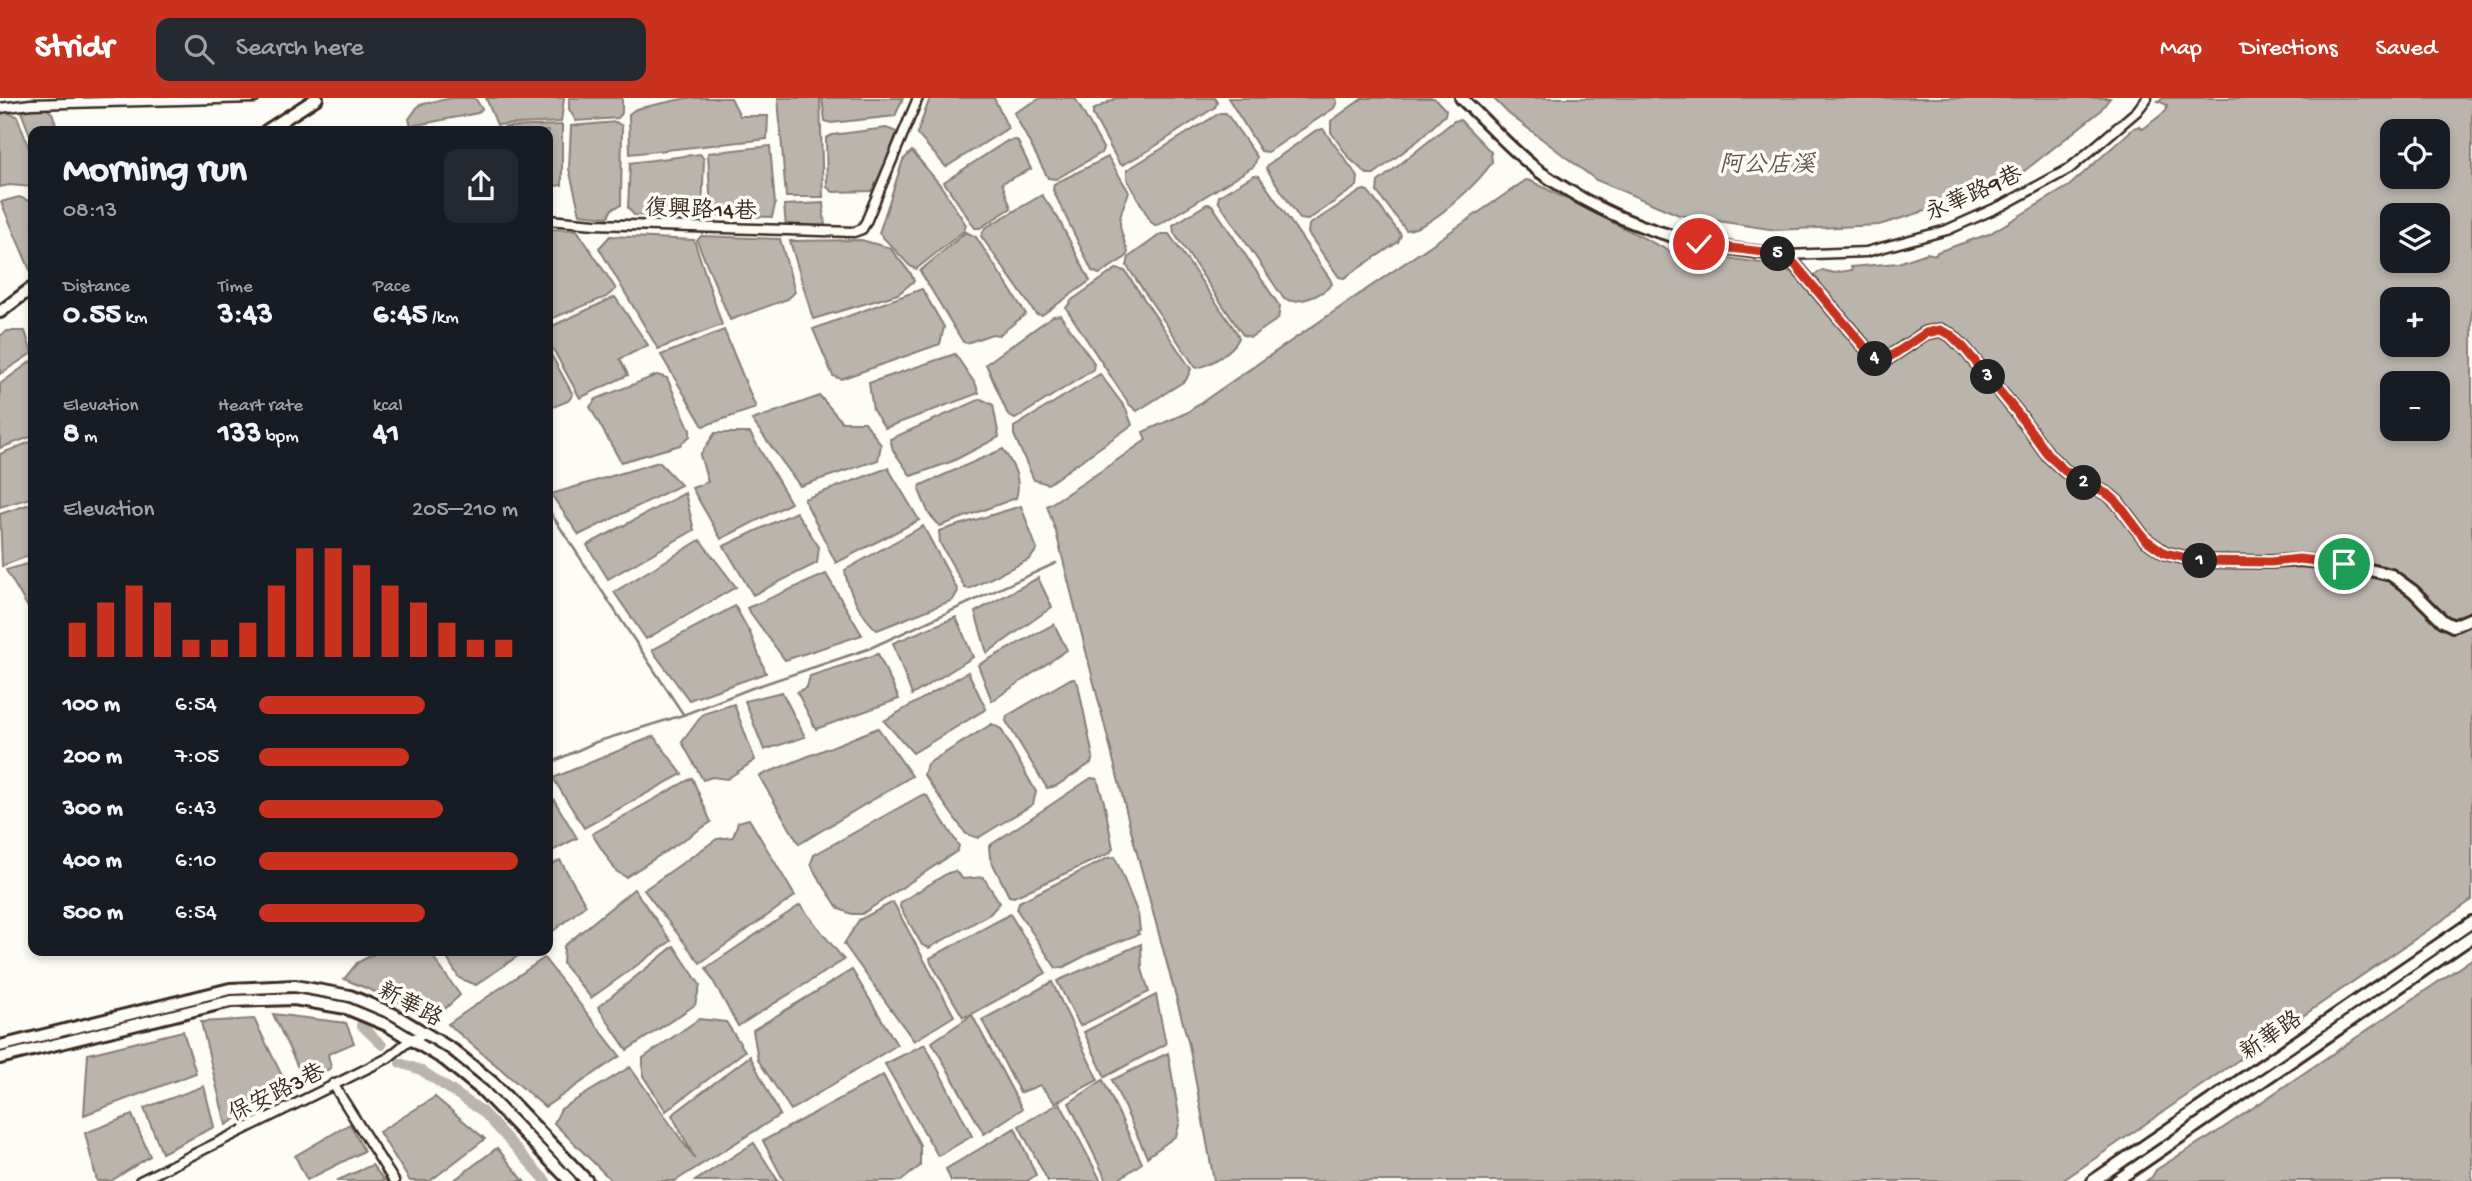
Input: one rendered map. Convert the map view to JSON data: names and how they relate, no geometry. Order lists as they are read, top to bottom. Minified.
{"streets":{"street":["永華路9巷","復興路14巷","新華路","保安路3巷"]},"crossings":[["新華路","保安路3巷"]],"water":["阿公店溪"],"page":{"header":"Stridr","search":"Search here","nav":["Map","Directions","Saved"],"map_buttons":["+","−"],"heading":["Morning run","08:13"],"pins":["5","4","3","2","1"],"stats":[["Distance","0.55 km"],["Time","3:43"],["Pace","6:45 /km"],["Elevation","8 m"],["Heart rate","133 bpm"],["kcal","41"]],"chart":["Elevation","205–210 m"],"list":[{"name":"100 m","note":"6:54"},{"name":"200 m","note":"7:05"},{"name":"300 m","note":"6:43"},{"name":"400 m","note":"6:10"},{"name":"500 m","note":"6:54"}]}}
